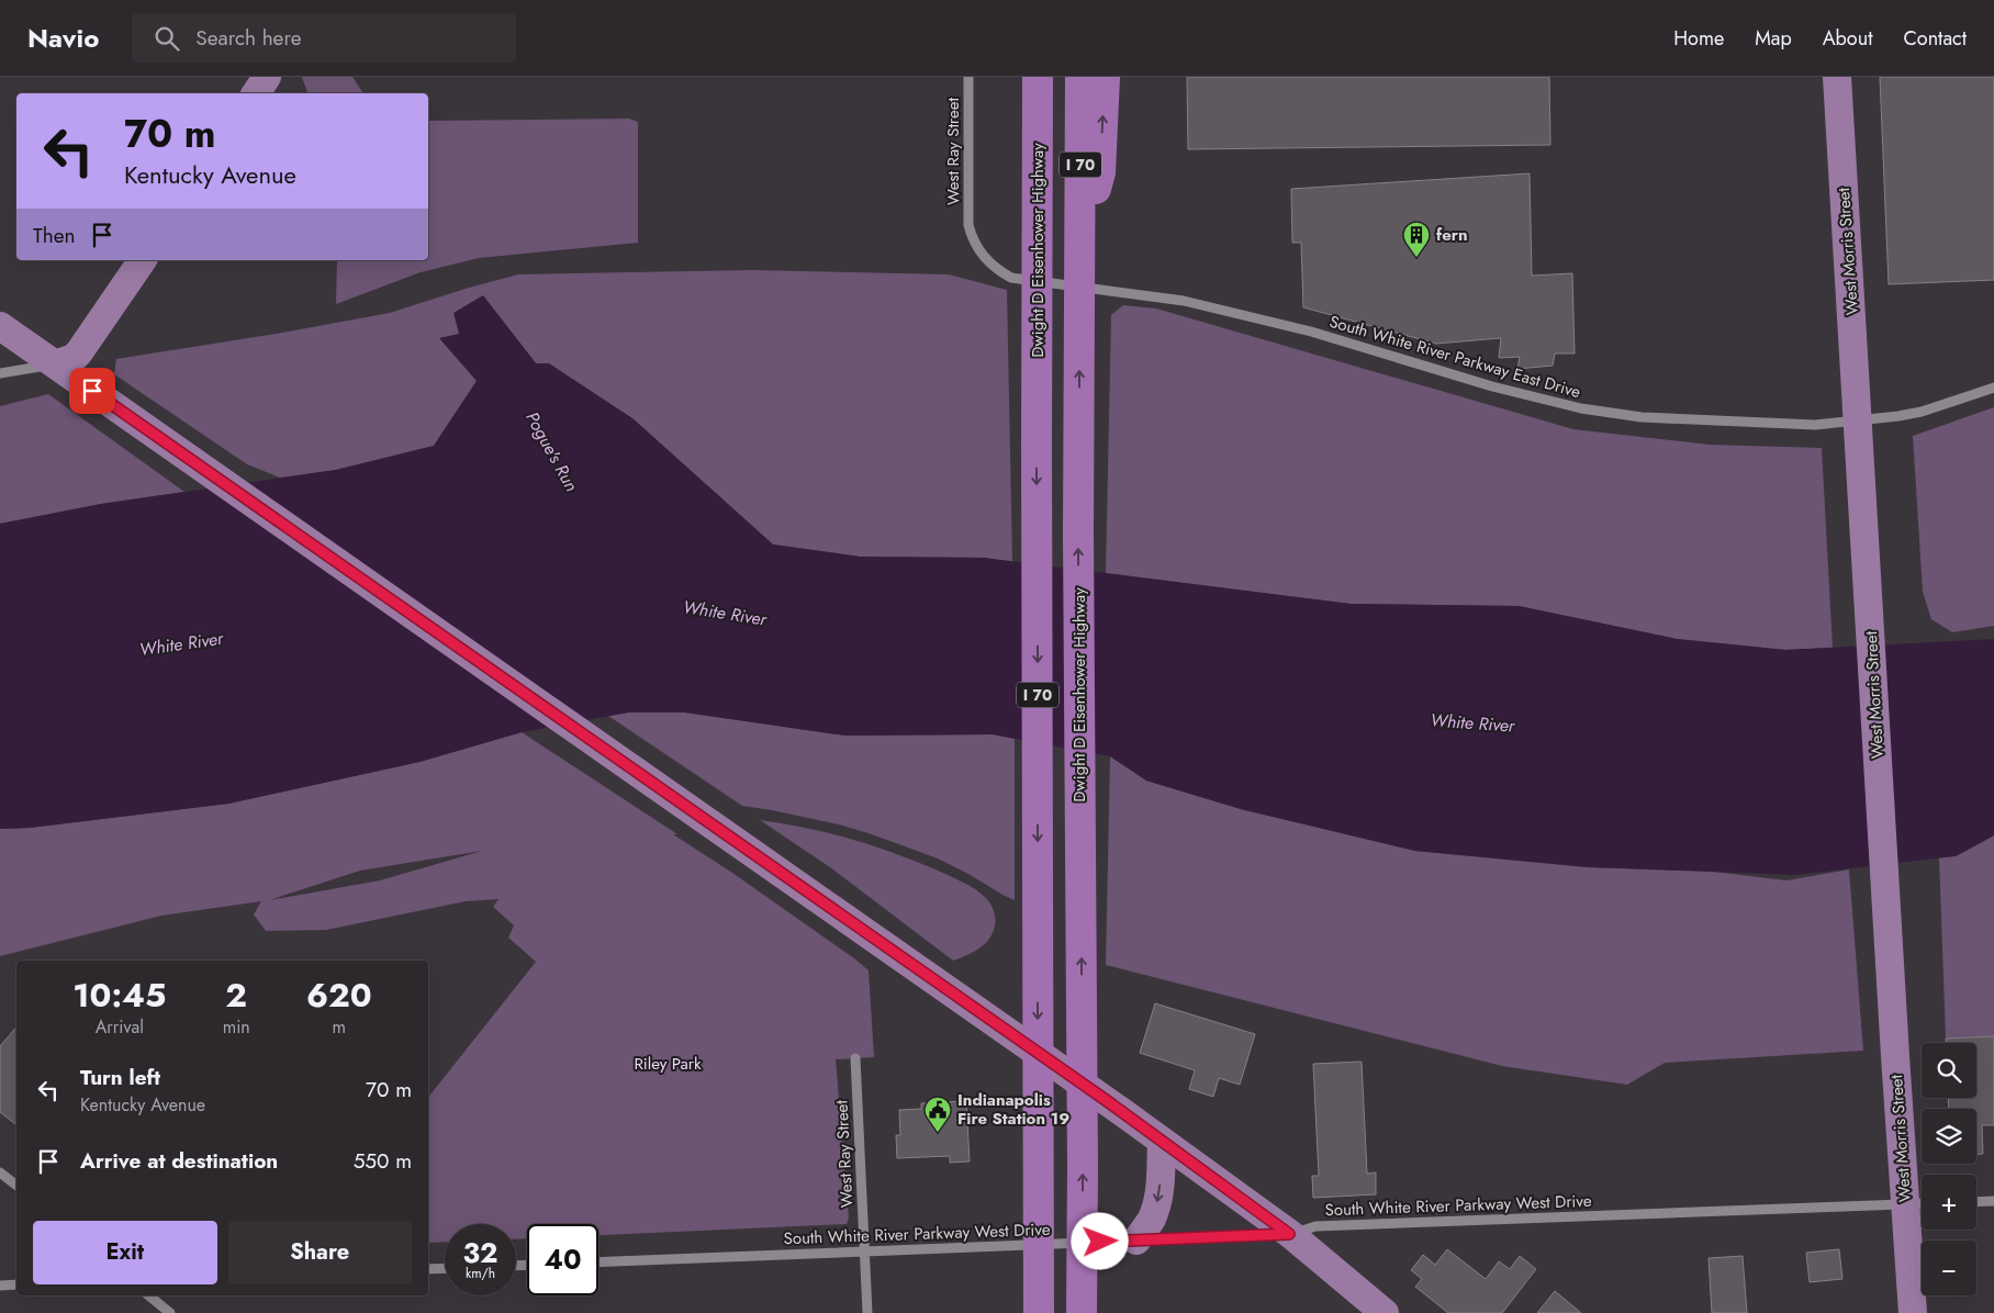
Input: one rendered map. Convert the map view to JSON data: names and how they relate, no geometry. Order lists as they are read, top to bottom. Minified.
{"streets":{"highway":["I 70","Dwight D Eisenhower Highway"],"main road":["West Morris Street"],"street":["West Ray Street","South White River Parkway East Drive","South White River Parkway West Drive"]},"crossings":[["West Ray Street","South White River Parkway East Drive"],["West Ray Street","South White River Parkway West Drive"],["West Morris Street","South White River Parkway East Drive"],["West Morris Street","South White River Parkway West Drive"]],"water":["Pogue's Run","White River"],"parks":["Riley Park"],"places":{"building":["fern"],"public building":["Indianapolis Fire Station 19"]},"page":{"header":"Navio","search":"Search here","nav":["Home","Map","About","Contact"],"turn":["70 m","Kentucky Avenue"],"then":"Then","eta":["10:45","Arrival","2","min","620","m"],"map_buttons":["+","−"],"list":[{"name":"Turn left","note":"Kentucky Avenue","value":"70 m"},{"name":"Arrive at destination","value":"550 m"}],"buttons":["Exit","Share"],"speed":"32 km/h","limit":"40"}}
